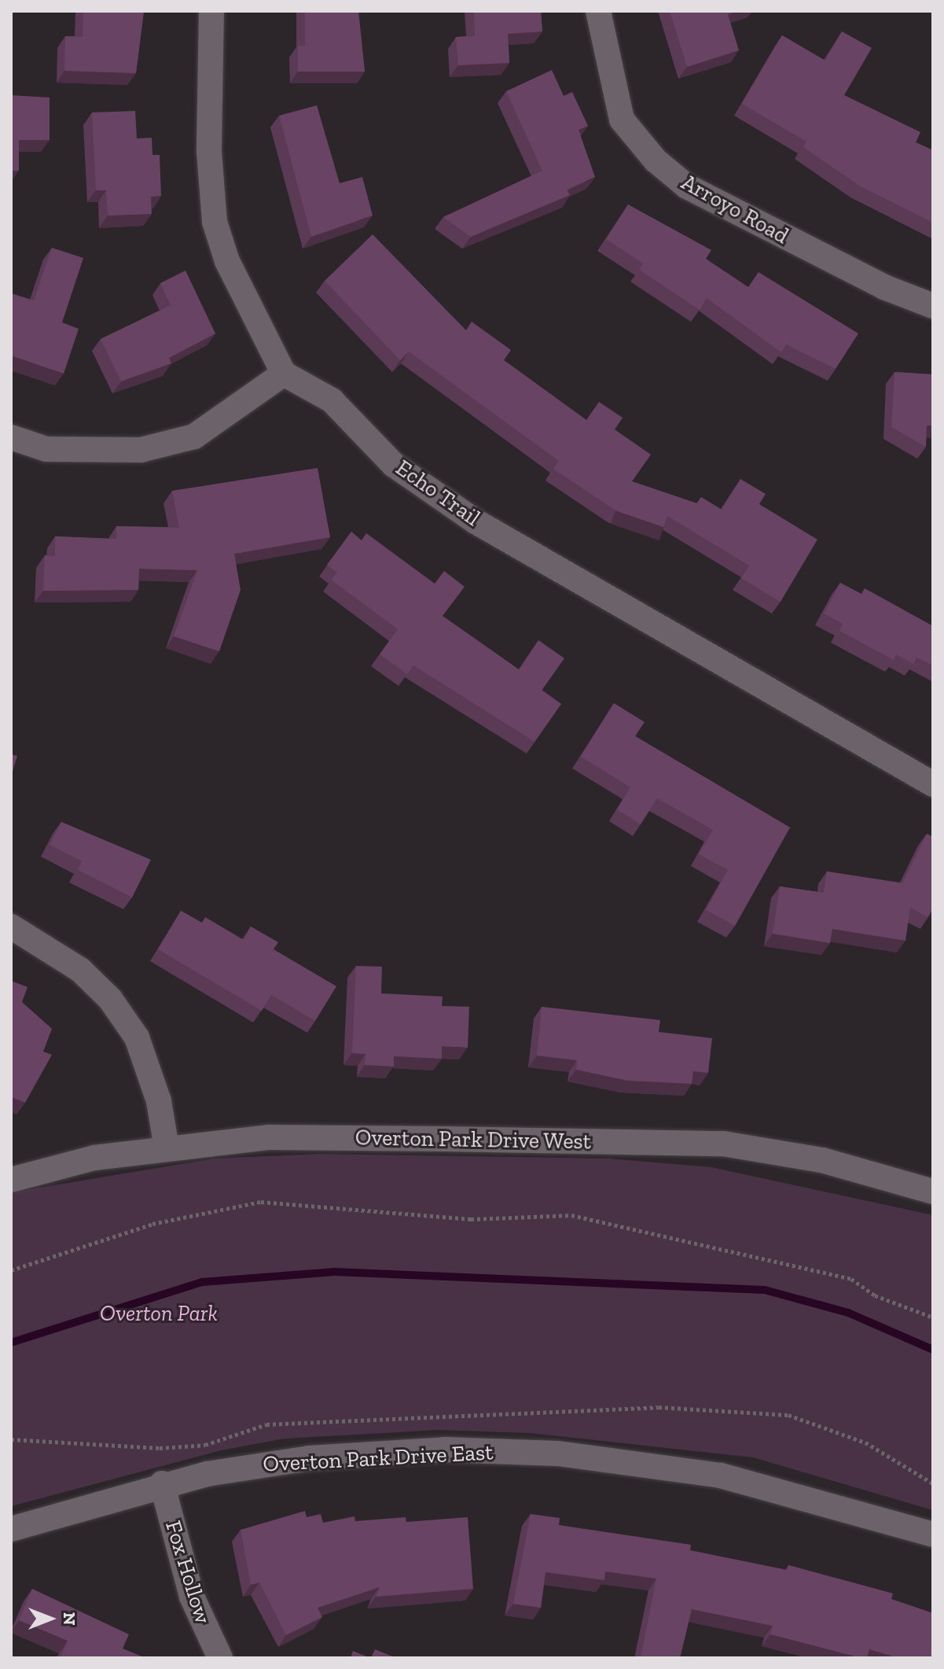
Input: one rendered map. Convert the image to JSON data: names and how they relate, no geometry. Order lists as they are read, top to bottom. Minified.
{"streets":{"street":["Arroyo Road","Echo Trail","Overton Park Drive West","Overton Park Drive East","Fox Hollow"]},"crossings":[["Overton Park Drive East","Fox Hollow"]],"parks":["Overton Park"],"north":"right"}
